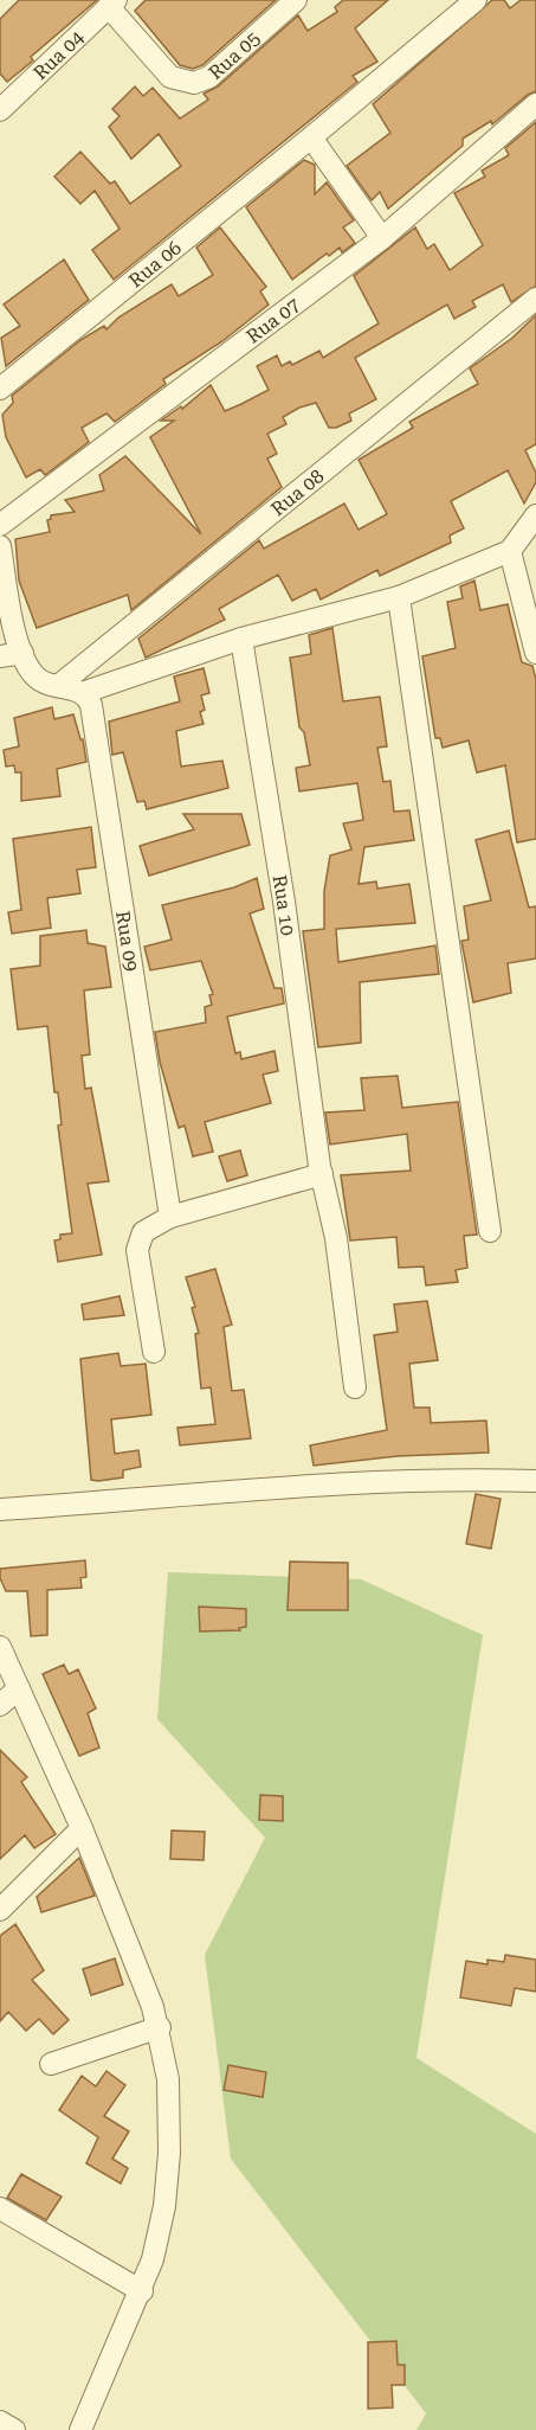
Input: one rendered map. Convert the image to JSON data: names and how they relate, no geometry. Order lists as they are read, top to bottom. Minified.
{"streets":{"street":["Rua 04","Rua 05","Rua 06","Rua 07","Rua 08","Rua 10","Rua 09"]},"crossings":[["Rua 04","Rua 05"]]}
